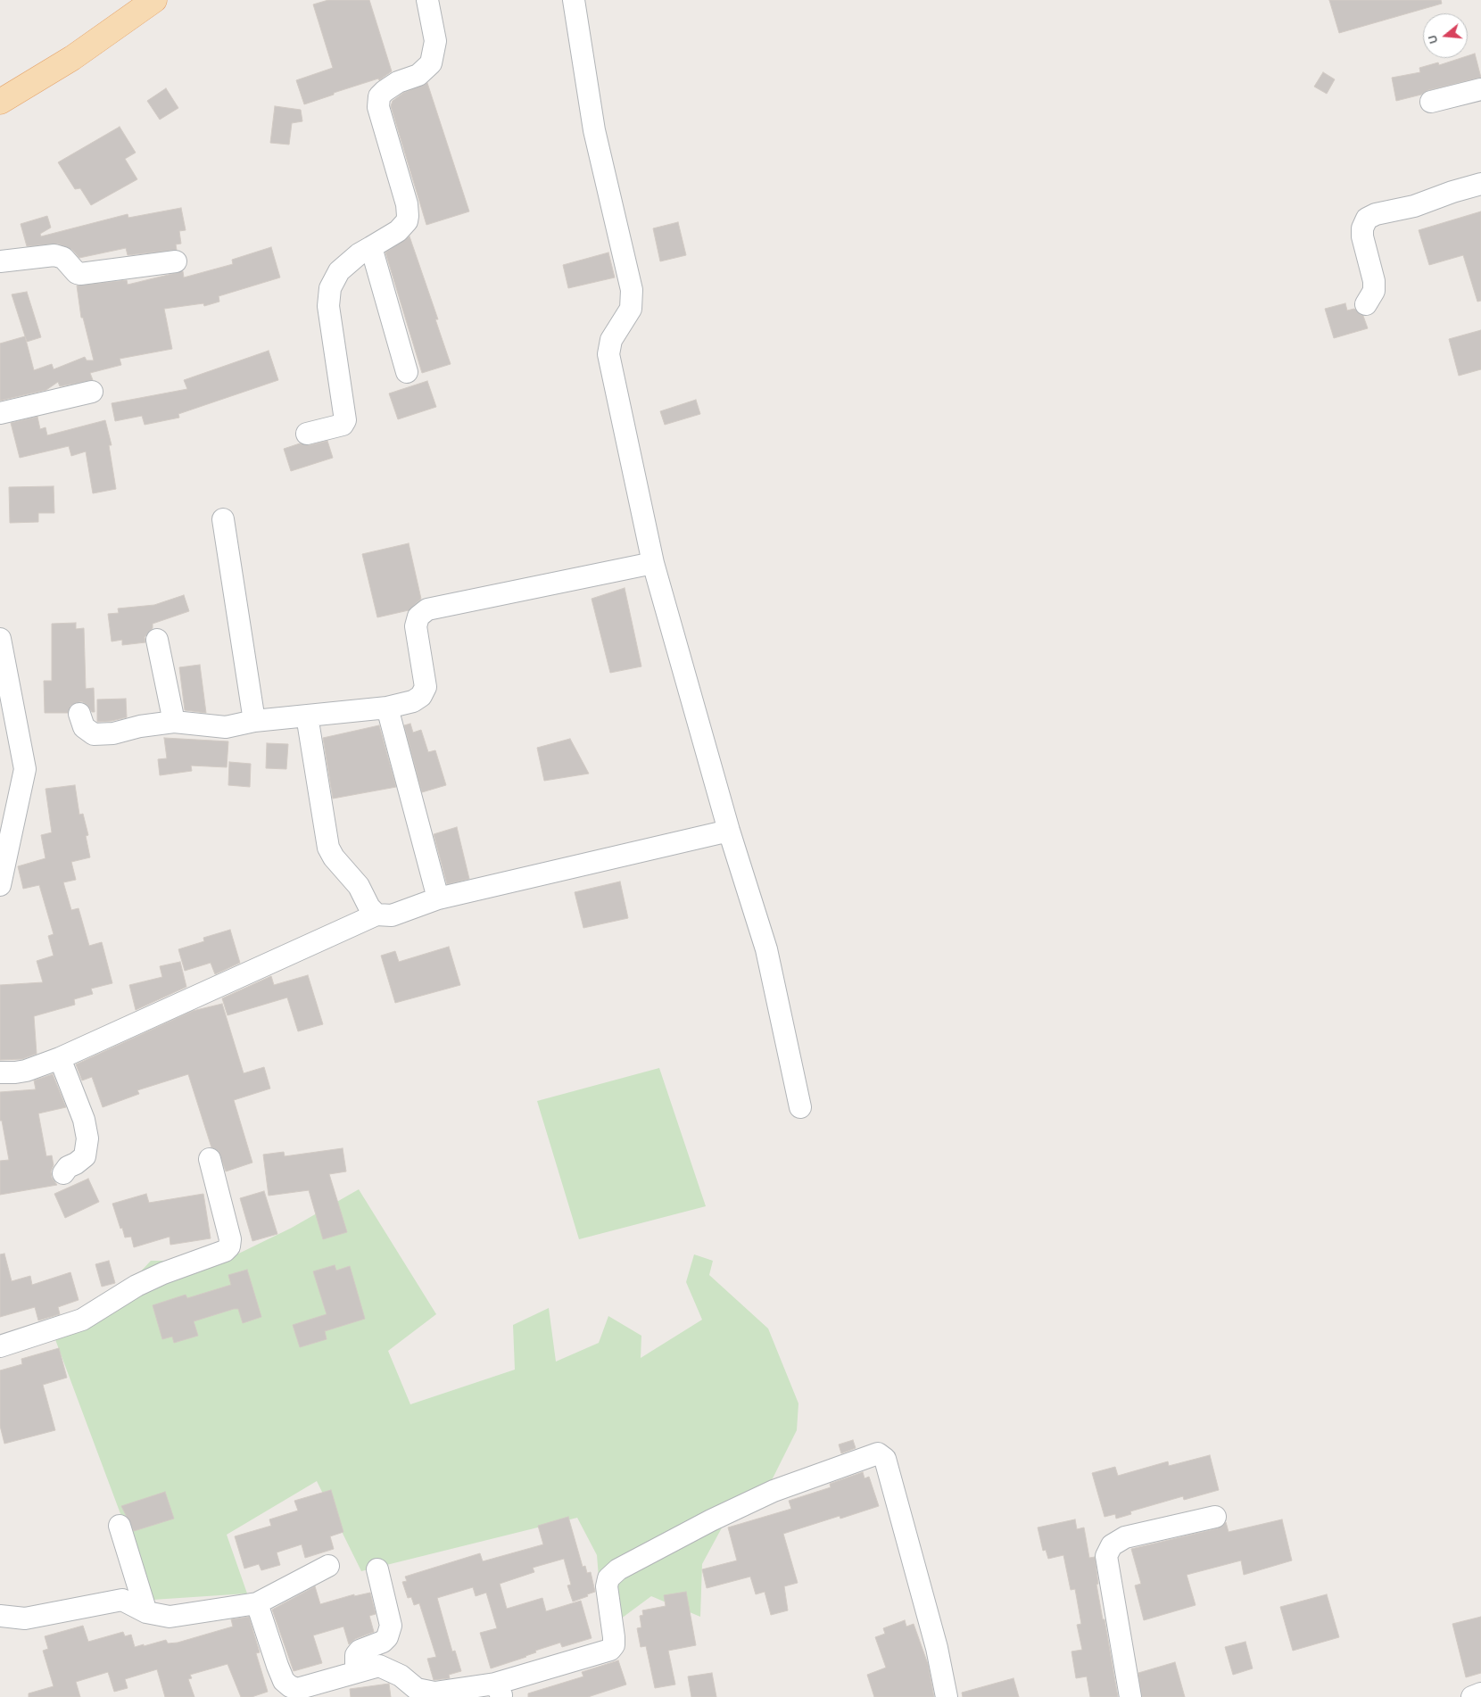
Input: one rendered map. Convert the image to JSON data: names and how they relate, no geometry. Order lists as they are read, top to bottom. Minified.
{"north":"left"}
